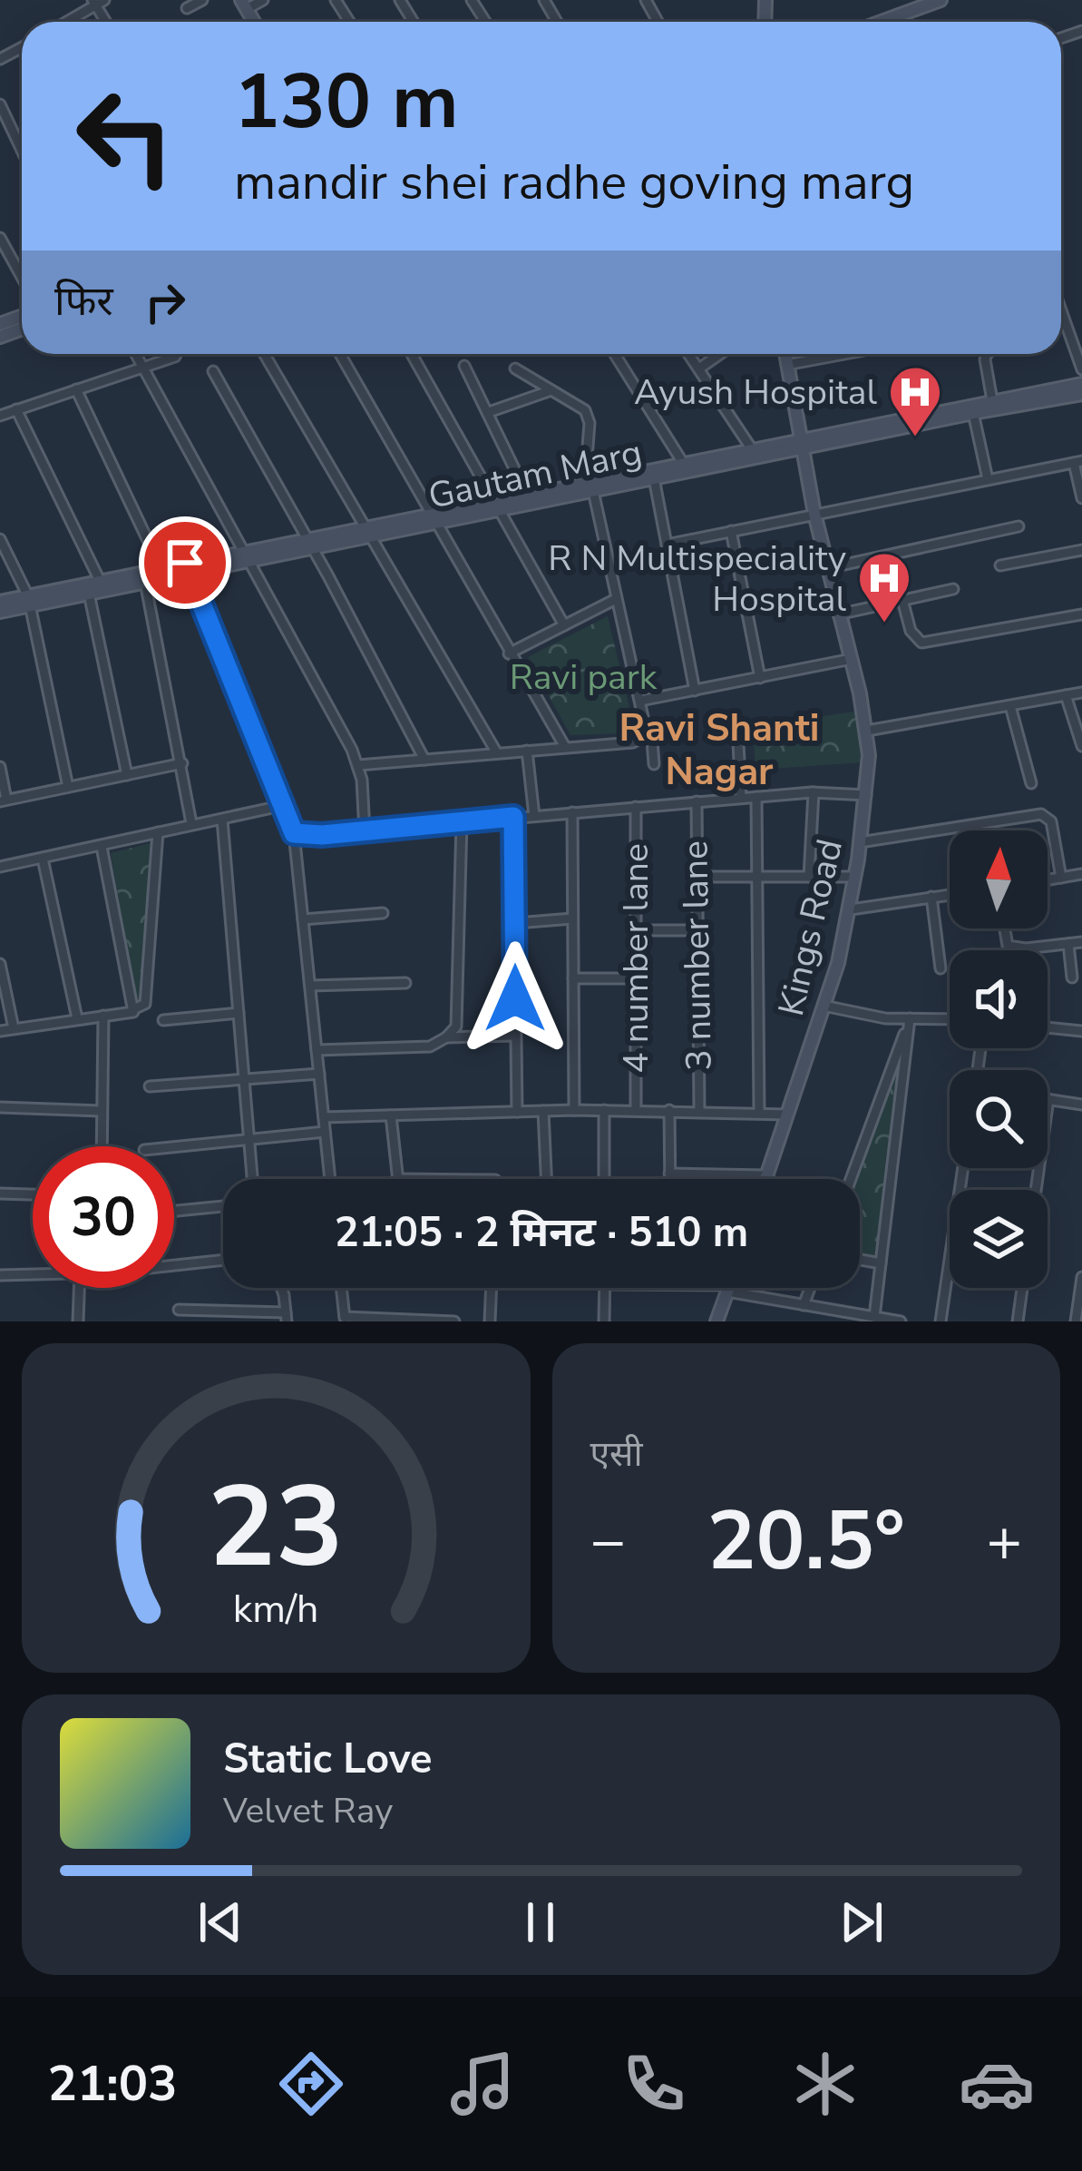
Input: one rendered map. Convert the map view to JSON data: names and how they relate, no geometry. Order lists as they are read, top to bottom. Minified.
{"streets":{"street":["Gautam Marg","Kings Road","3 number lane","4 number lane"]},"crossings":[["Gautam Marg","Kings Road"]],"districts":["Ravi Shanti Nagar"],"parks":["Ravi park"],"places":{"hospital":["Ayush Hospital","R N Multispeciality Hospital"]},"north":"top","page":{"turn":["130 m","mandir shei radhe goving marg"],"then":"फिर","limit":"30","trip":"21:05 · 2 मिनट · 510 m","tile":"एसी","heat":["−","20.5°","+"],"song":["Static Love","Velvet Ray"],"tabs":"21:03","gauge":["23","km/h"]}}
